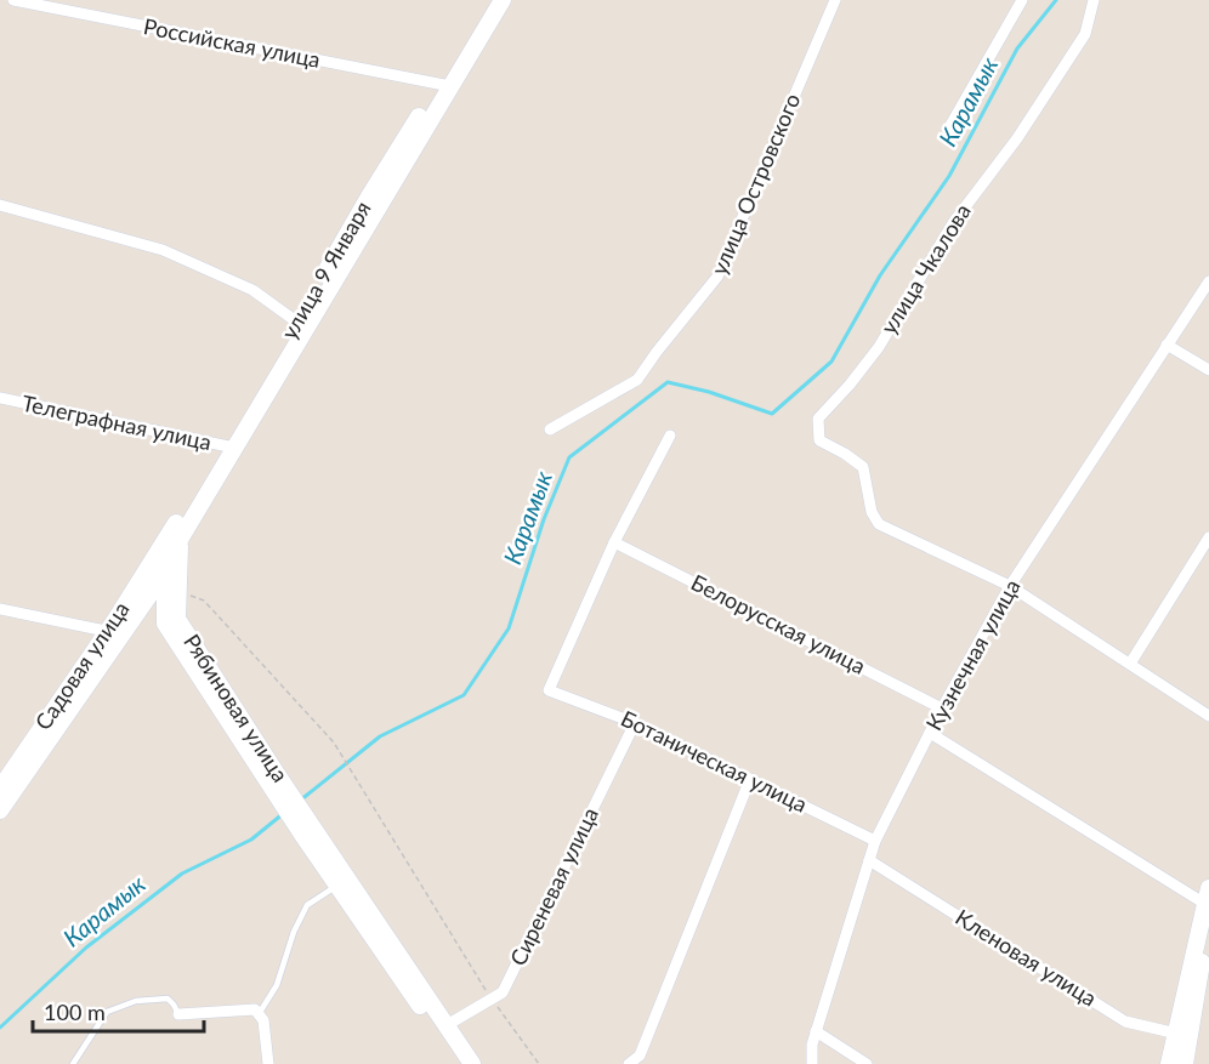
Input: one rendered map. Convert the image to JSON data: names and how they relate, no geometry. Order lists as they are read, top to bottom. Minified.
{"streets":{"main road":["улица 9 Января","Садовая улица","Рябиновая улица"],"street":["Российская улица","улица Островского","улица Чкалова","Телеграфная улица","Белорусская улица","Кузнечная улица","Ботаническая улица","Сиреневая улица","Кленовая улица"]},"crossings":[["Российская улица","улица 9 Января"],["улица Чкалова","Кузнечная улица"],["улица 9 Января","Телеграфная улица"],["улица 9 Января","Садовая улица"],["улица 9 Января","Рябиновая улица"],["Белорусская улица","Кузнечная улица"],["Белорусская улица","Ботаническая улица"],["Кузнечная улица","Ботаническая улица"],["Кузнечная улица","Кленовая улица"],["Садовая улица","Рябиновая улица"],["Ботаническая улица","Сиреневая улица"]],"water":["Карамык"],"scale_bar":"100 m"}
